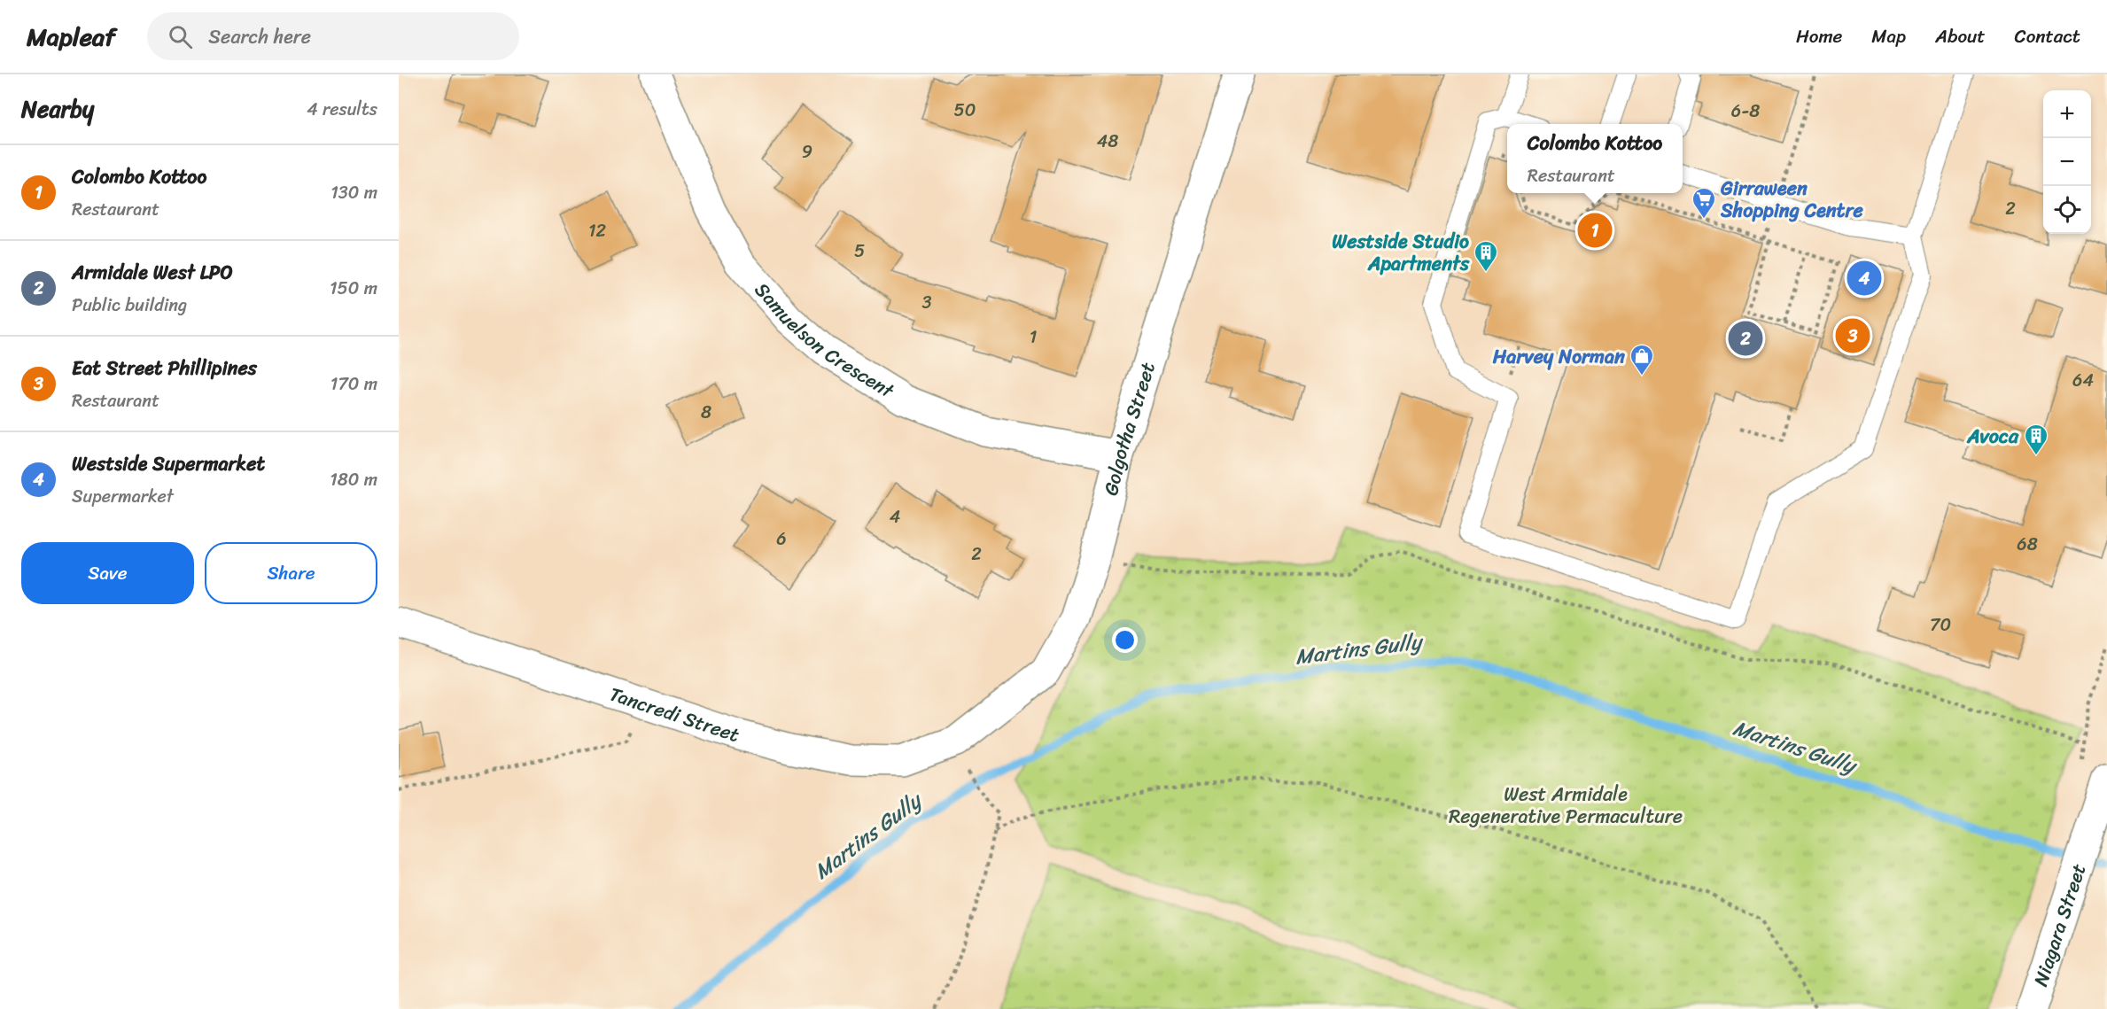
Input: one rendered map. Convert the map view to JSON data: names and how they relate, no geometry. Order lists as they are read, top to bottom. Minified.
{"streets":{"street":["Samuelson Crescent","Golgotha Street","Tancredi Street","Niagara Street"]},"crossings":[["Samuelson Crescent","Golgotha Street"],["Golgotha Street","Tancredi Street"]],"water":["Martins Gully"],"parks":["West Armidale Regenerative Permaculture"],"places":{"supermarket":["Girraween Shopping Centre"],"building":["Westside Studio Apartments","Avoca"],"shop":["Harvey Norman"]},"house_numbers":["50","6-8","48","9","2","12","5","3","1","64","8","4","6","68","2","70"],"page":{"header":"Mapleaf","search":"Search here","nav":["Home","Map","About","Contact"],"heading":["Nearby","4 results"],"map_buttons":["+","−"],"popup":["Colombo Kottoo","Restaurant"],"list":[{"mark":"1","name":"Colombo Kottoo","note":"Restaurant","value":"130 m"},{"mark":"2","name":"Armidale West LPO","note":"Public building","value":"150 m"},{"mark":"3","name":"Eat Street Phillipines","note":"Restaurant","value":"170 m"},{"mark":"4","name":"Westside Supermarket","note":"Supermarket","value":"180 m"}],"pins":["1","4","3","2"],"buttons":["Save","Share"]}}
